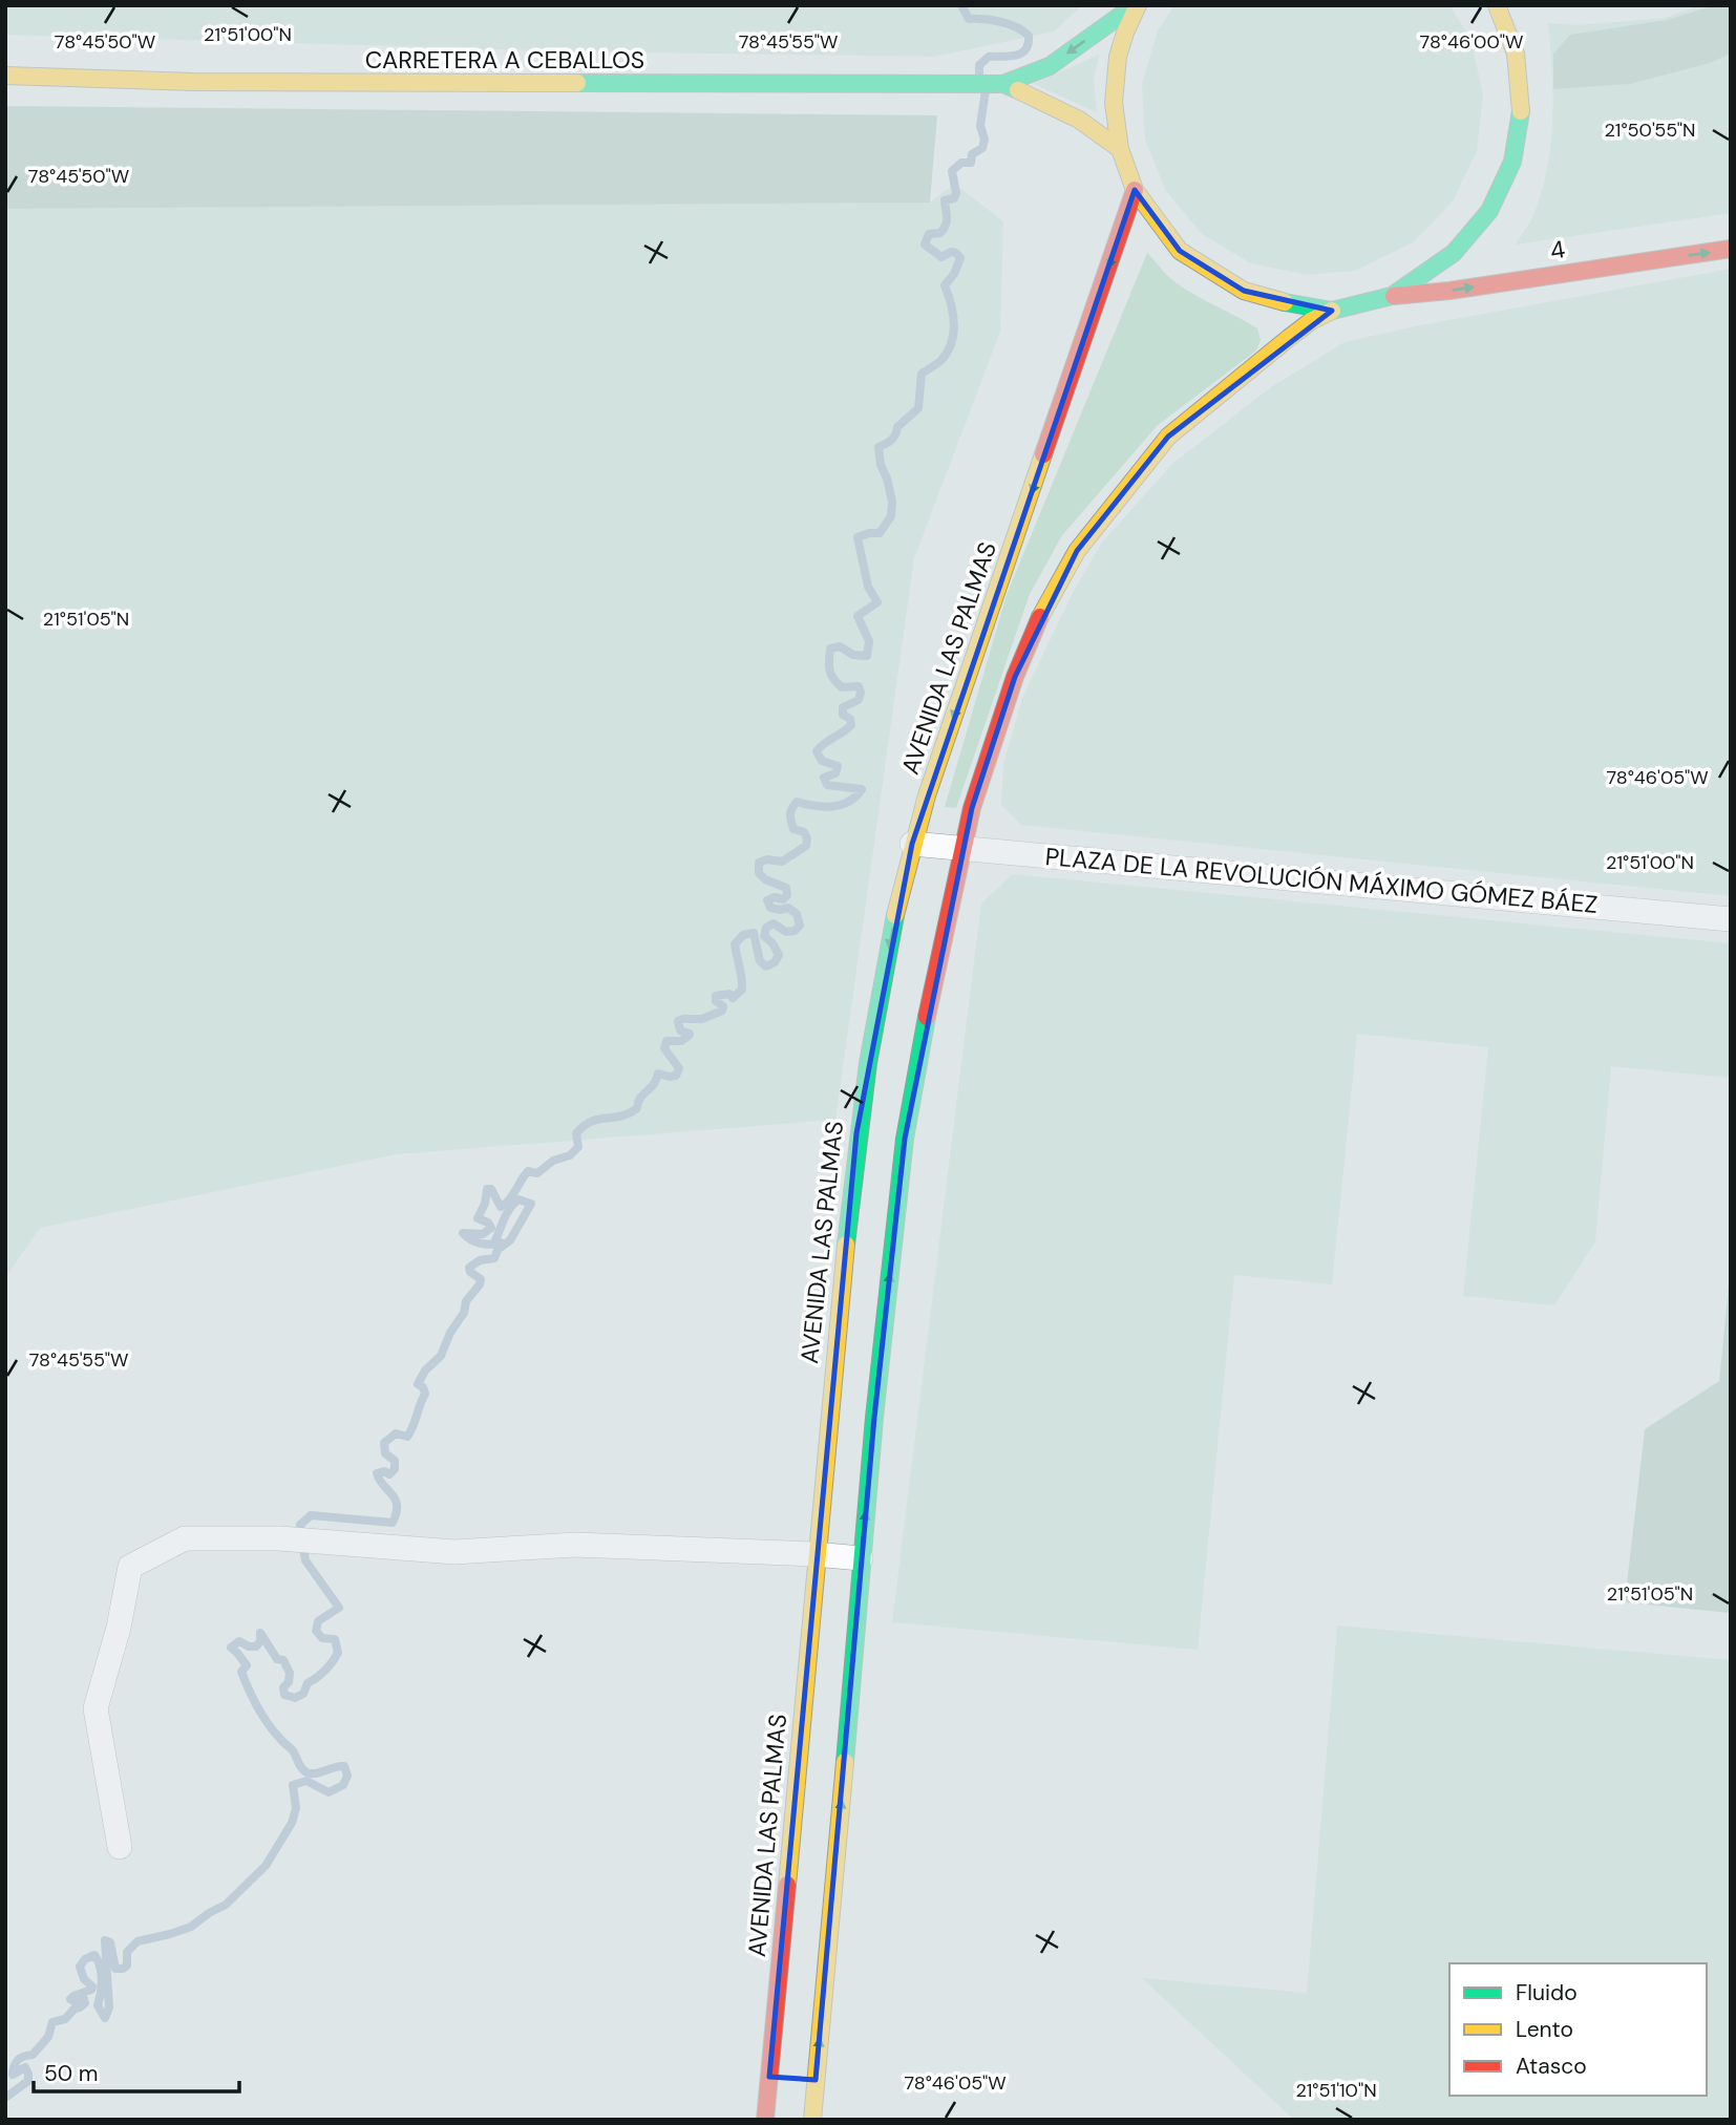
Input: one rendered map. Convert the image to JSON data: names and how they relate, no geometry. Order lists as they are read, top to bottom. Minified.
{"streets":{"street":["CARRETERA A CEBALLOS","4","AVENIDA LAS PALMAS","PLAZA DE LA REVOLUCIÓN MÁXIMO GÓMEZ BÁEZ"]},"crossings":[["AVENIDA LAS PALMAS","PLAZA DE LA REVOLUCIÓN MÁXIMO GÓMEZ BÁEZ"]],"one_way":["4"],"legend":["Fluido","Lento","Atasco"],"scale_bar":"50 m","coordinates":["21°51'00\"N","78°45'50\"W","78°45'55\"W","78°46'00\"W","21°50'55\"N","21°51'05\"N","78°46'05\"W","21°51'10\"N"]}
